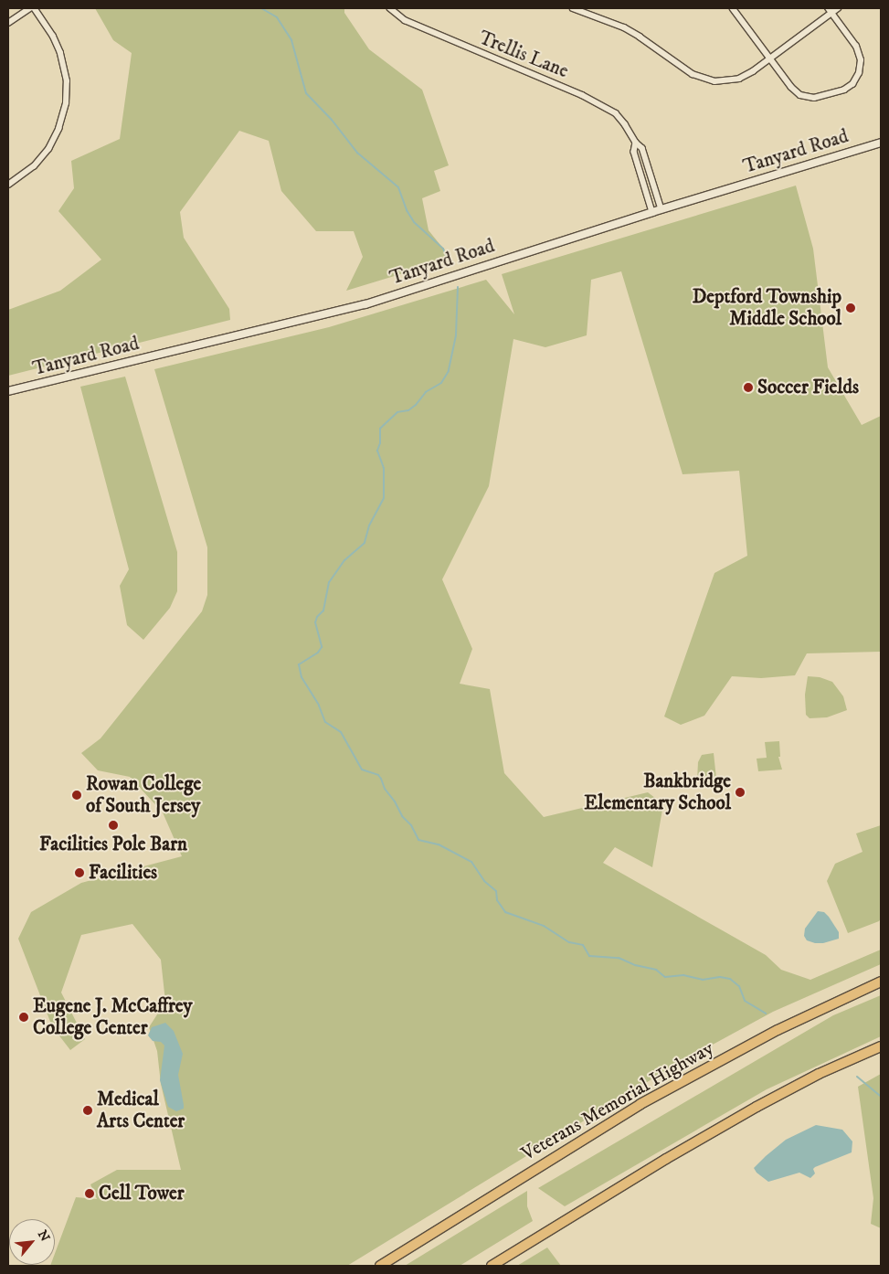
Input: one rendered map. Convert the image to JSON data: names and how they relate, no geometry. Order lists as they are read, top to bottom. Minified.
{"streets":{"highway":["Veterans Memorial Highway"],"street":["Trellis Lane","Tanyard Road"]},"crossings":[["Trellis Lane","Tanyard Road"]],"places":["Deptford Township Middle School","Soccer Fields","Bankbridge Elementary School","Rowan College of South Jersey","Facilities Pole Barn","Facilities","Eugene J. McCaffrey College Center","Medical Arts Center","Cell Tower"],"north":"top right"}
